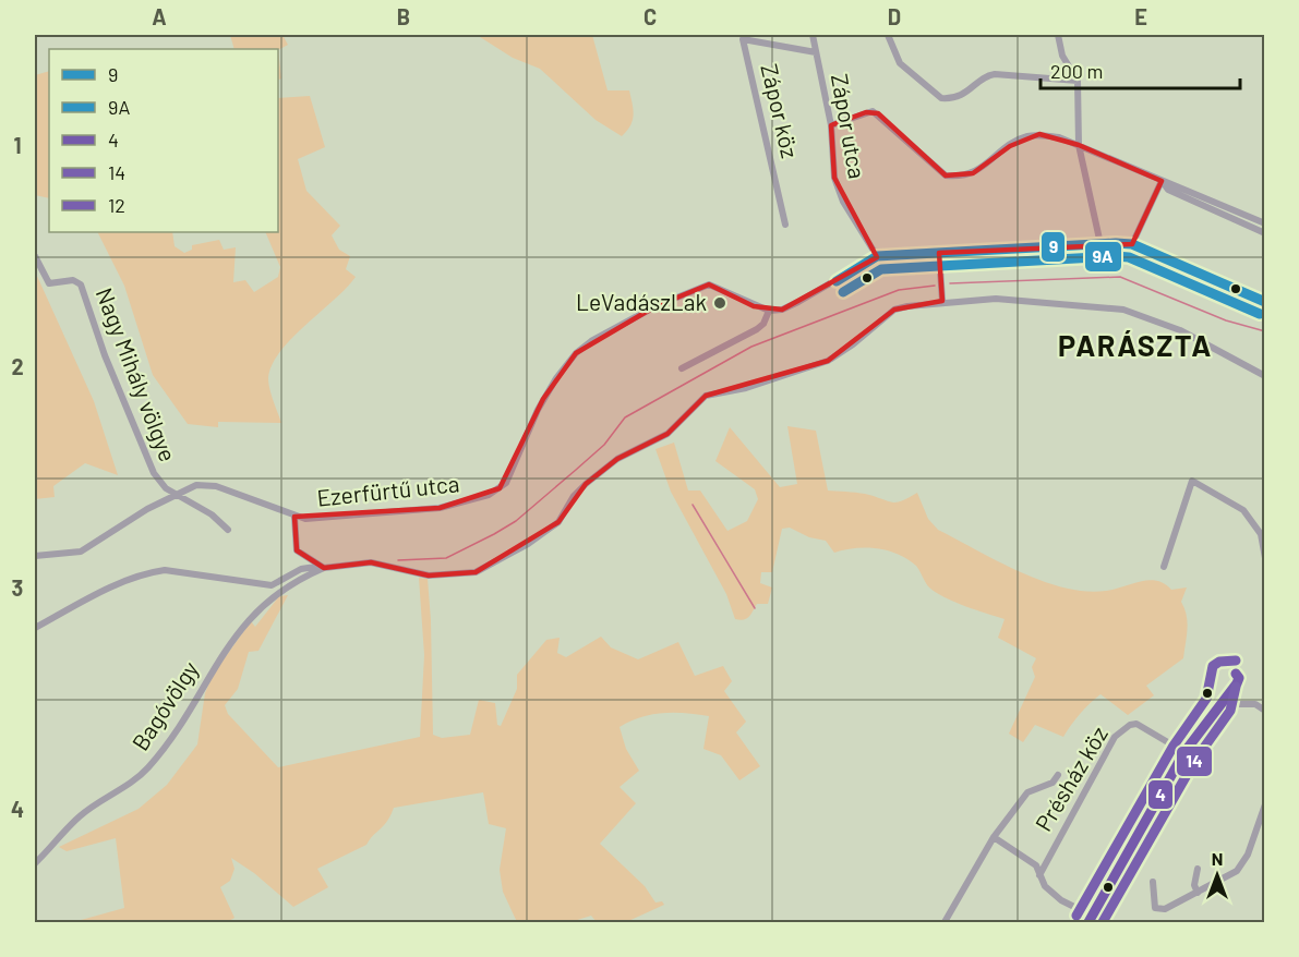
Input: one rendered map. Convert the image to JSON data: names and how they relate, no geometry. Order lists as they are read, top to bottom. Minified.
{"streets":{"street":["Zápor köz","Zápor utca","Nagy Mihály völgye","Ezerfürtű utca","Bagóvölgy","Présház köz"]},"crossings":[["Zápor köz","Zápor utca"],["Nagy Mihály völgye","Ezerfürtű utca"]],"districts":["PARÁSZTA"],"places":["LeVadászLak"],"lines":["transit line 9","transit line 9A","transit line 12","transit line 4","transit line 14"],"legend":["9","9A","4","14","12"],"scale_bar":"200 m","north":"top","grid":{"columns":["A","B","C","D","E"],"rows":["1","2","3","4"]}}
